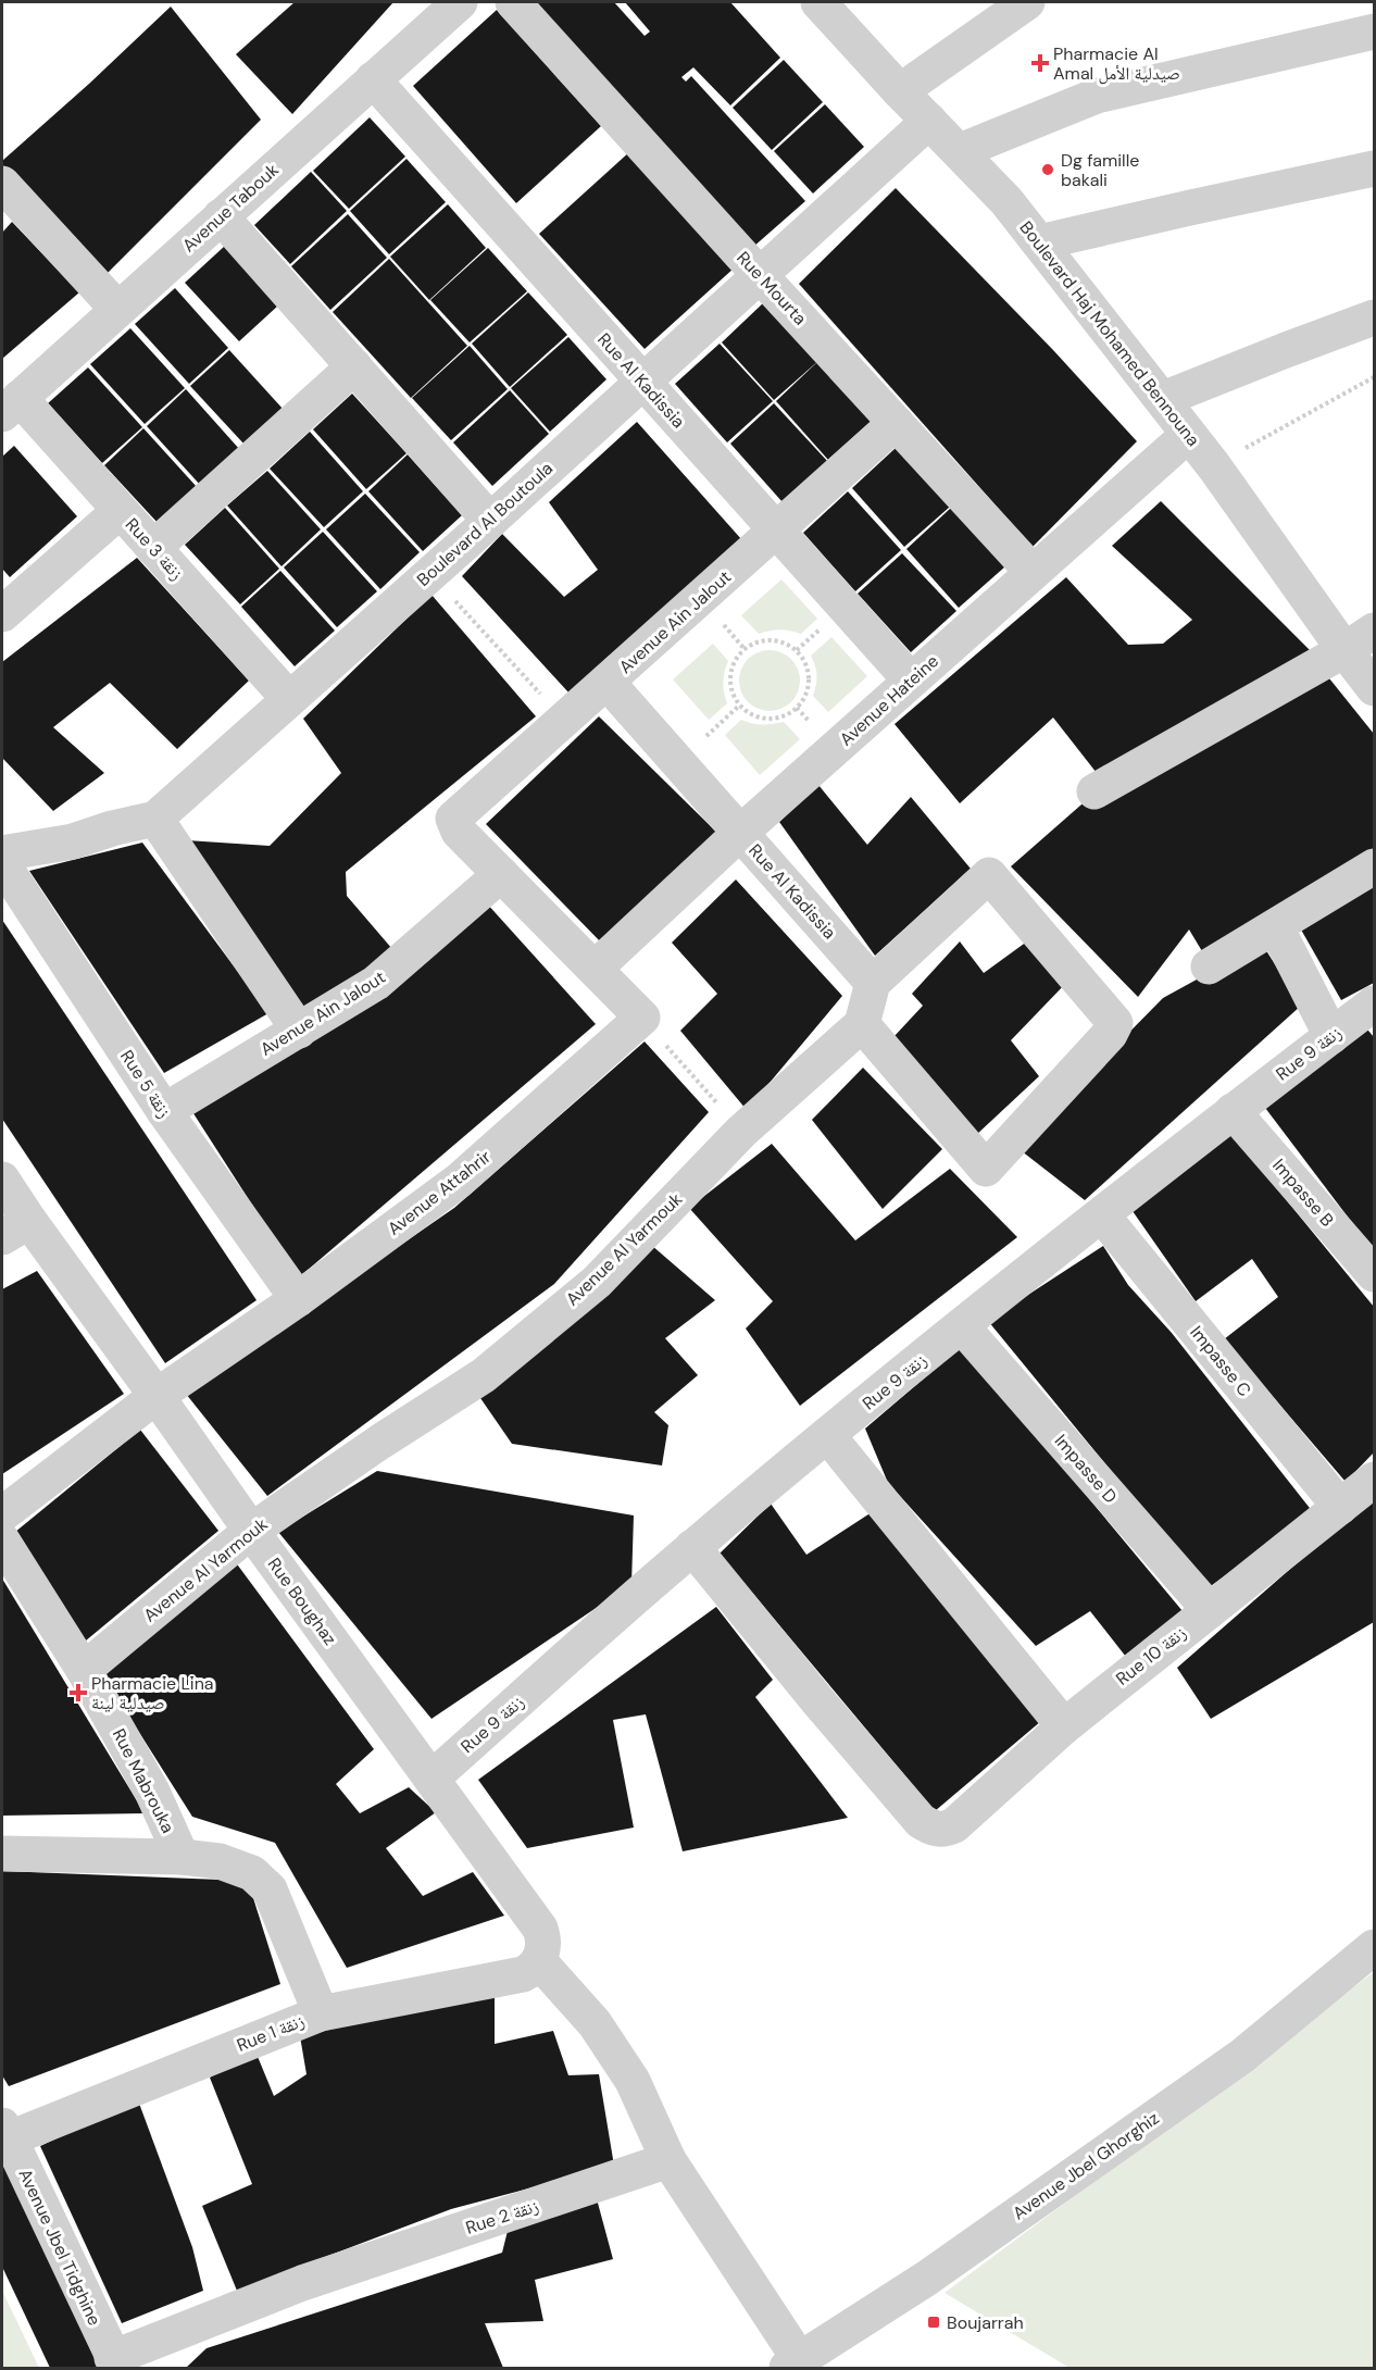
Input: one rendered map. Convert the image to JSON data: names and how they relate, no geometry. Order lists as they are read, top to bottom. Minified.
{"streets":{"street":["Avenue Tabouk","Rue Mourta","Boulevard Haj Mohamed Bennouna","Rue Al Kadissia","Boulevard Al Boutoula","Rue 3 زنقة","Avenue Ain Jalout","Avenue Hateine","Rue 9 زنقة","Rue 5 زنقة","Avenue Attahrir","Impasse B","Avenue Al Yarmouk","Impasse C","Impasse D","Rue Boughaz","Rue 10 زنقة","Rue Mabrouka","Rue 1 زنقة","Avenue Jbel Ghorghiz","Rue 2 زنقة","Avenue Jbel Tidghine"]},"crossings":[["Avenue Tabouk","Rue Al Kadissia"],["Avenue Tabouk","Rue 3 زنقة"],["Rue Mourta","Boulevard Al Boutoula"],["Rue Mourta","Avenue Ain Jalout"],["Rue Mourta","Avenue Hateine"],["Boulevard Haj Mohamed Bennouna","Boulevard Al Boutoula"],["Boulevard Haj Mohamed Bennouna","Avenue Hateine"],["Rue Al Kadissia","Boulevard Al Boutoula"],["Rue Al Kadissia","Avenue Ain Jalout"],["Rue Al Kadissia","Avenue Hateine"],["Boulevard Al Boutoula","Rue 3 زنقة"],["Avenue Ain Jalout","Rue 5 زنقة"],["Rue 9 زنقة","Impasse B"],["Rue 9 زنقة","Impasse C"],["Rue 9 زنقة","Impasse D"],["Rue 9 زنقة","Rue Boughaz"],["Rue 9 زنقة","Rue 10 زنقة"],["Rue 5 زنقة","Avenue Attahrir"],["Avenue Attahrir","Rue Boughaz"],["Avenue Al Yarmouk","Rue Boughaz"],["Avenue Al Yarmouk","Rue Mabrouka"],["Impasse C","Rue 10 زنقة"],["Impasse D","Rue 10 زنقة"],["Rue Boughaz","Rue 1 زنقة"],["Rue Mabrouka","Rue 1 زنقة"],["Rue 1 زنقة","Avenue Jbel Tidghine"],["Rue 2 زنقة","Avenue Jbel Tidghine"]],"places":{"health":["Pharmacie Al Amal صيدلية الأمل","Pharmacie Lina صيدلية لينة"],"other":["Dg famille bakali"],"transit":["Boujarrah"]}}
